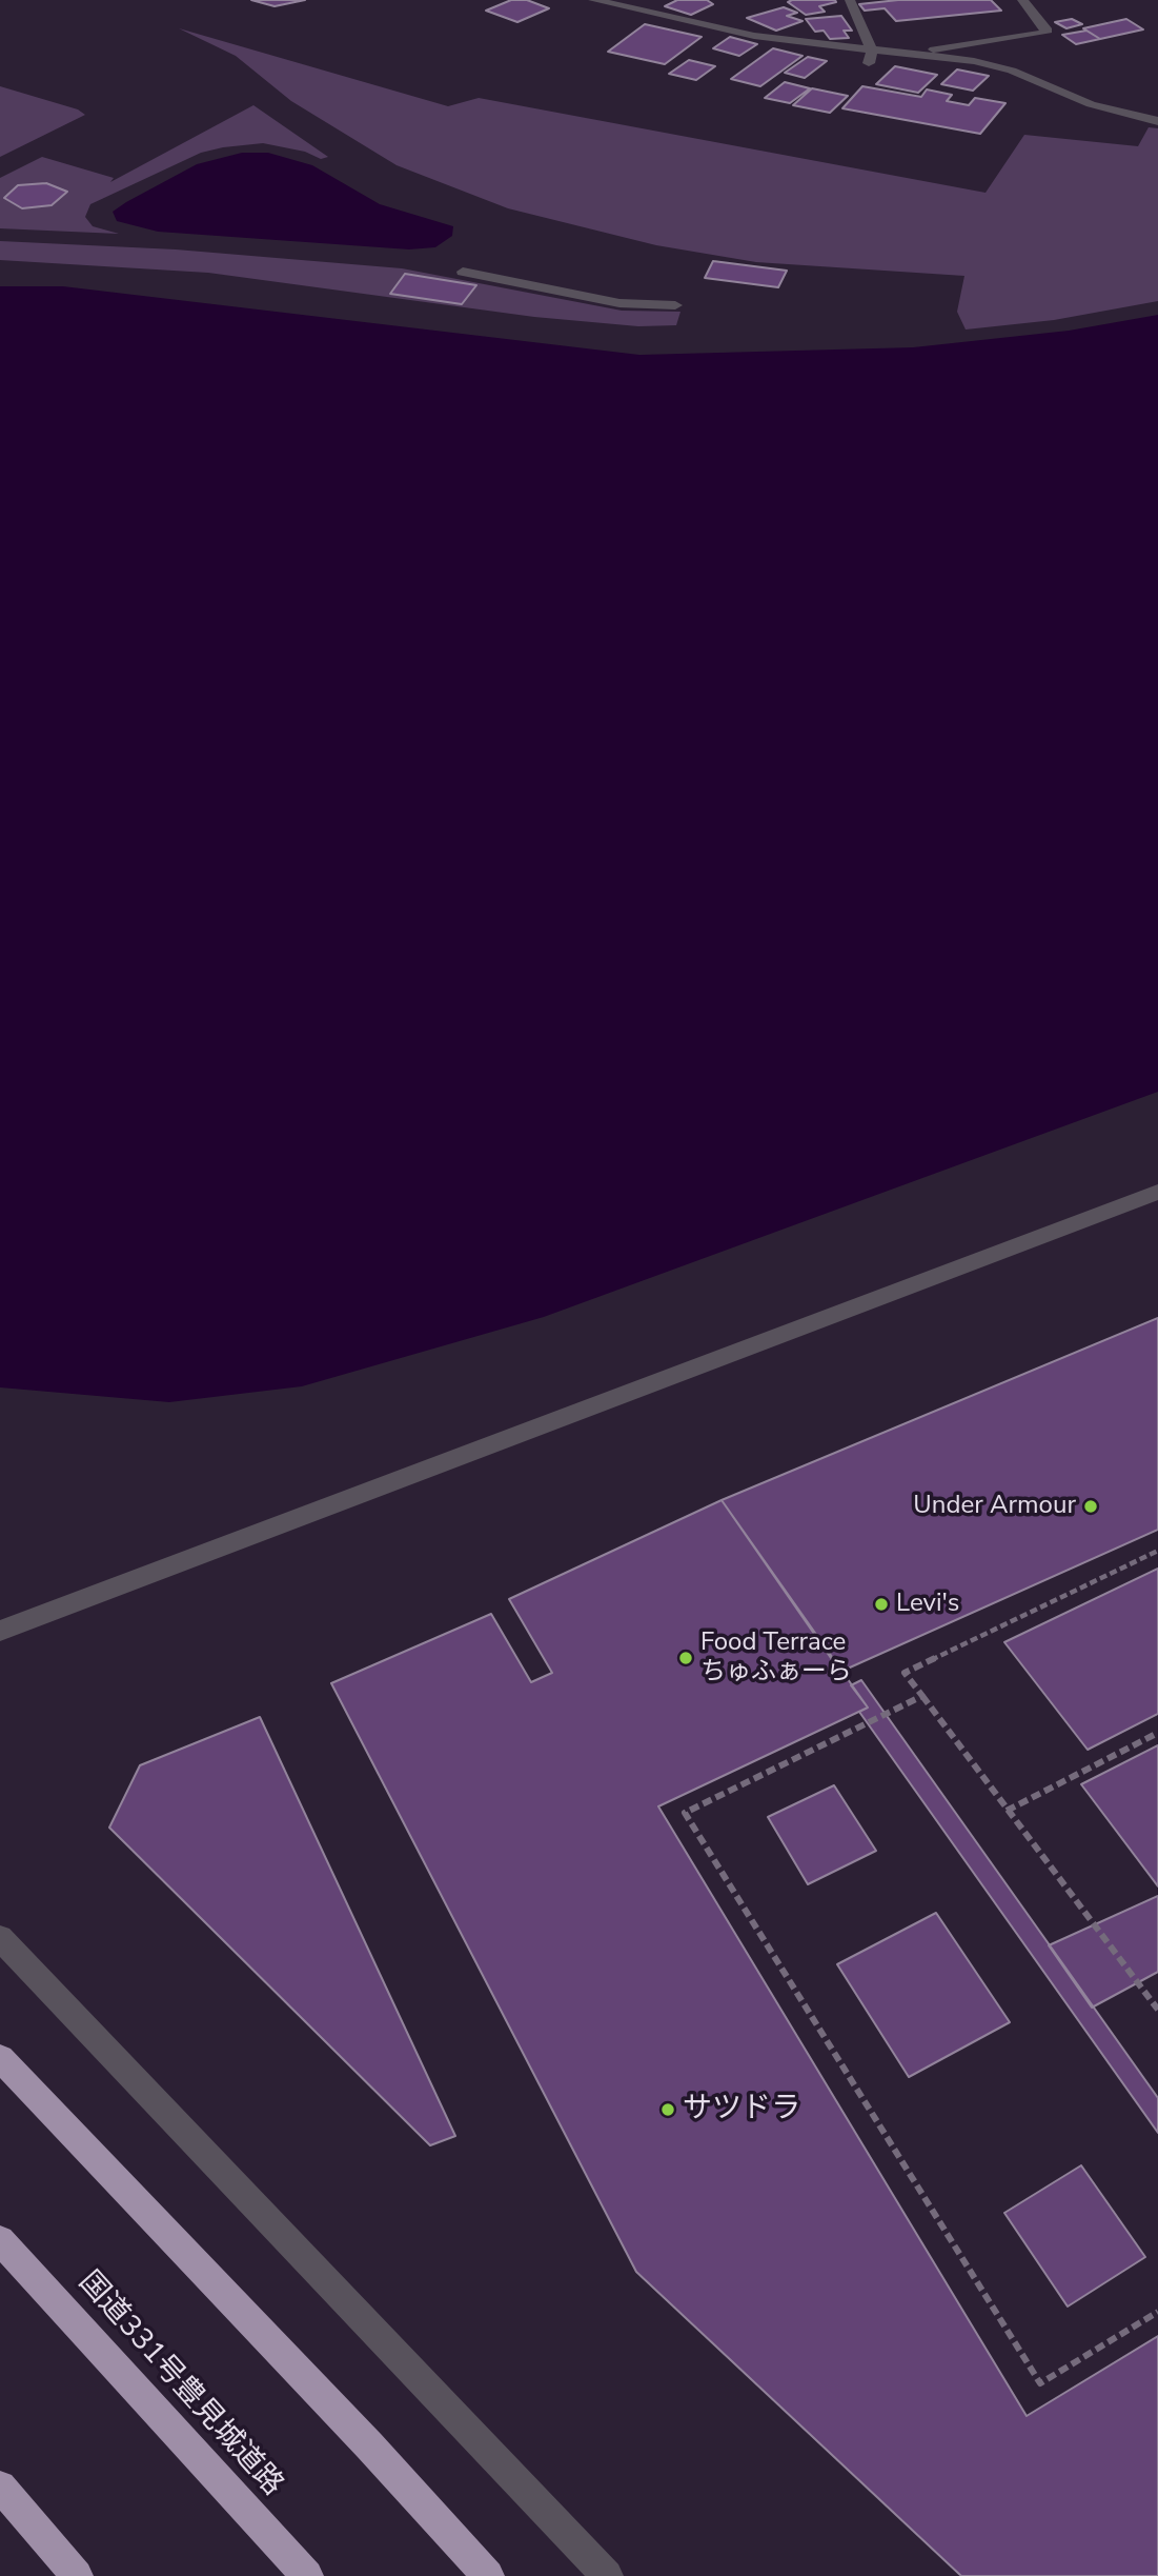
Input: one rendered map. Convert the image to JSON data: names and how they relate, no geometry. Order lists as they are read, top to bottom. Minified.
{"streets":{"highway":["国道331号豊見城道路"]},"places":["Under Armour","Levi's","Food Terrace ちゅふぁーら","サツドラ"]}
